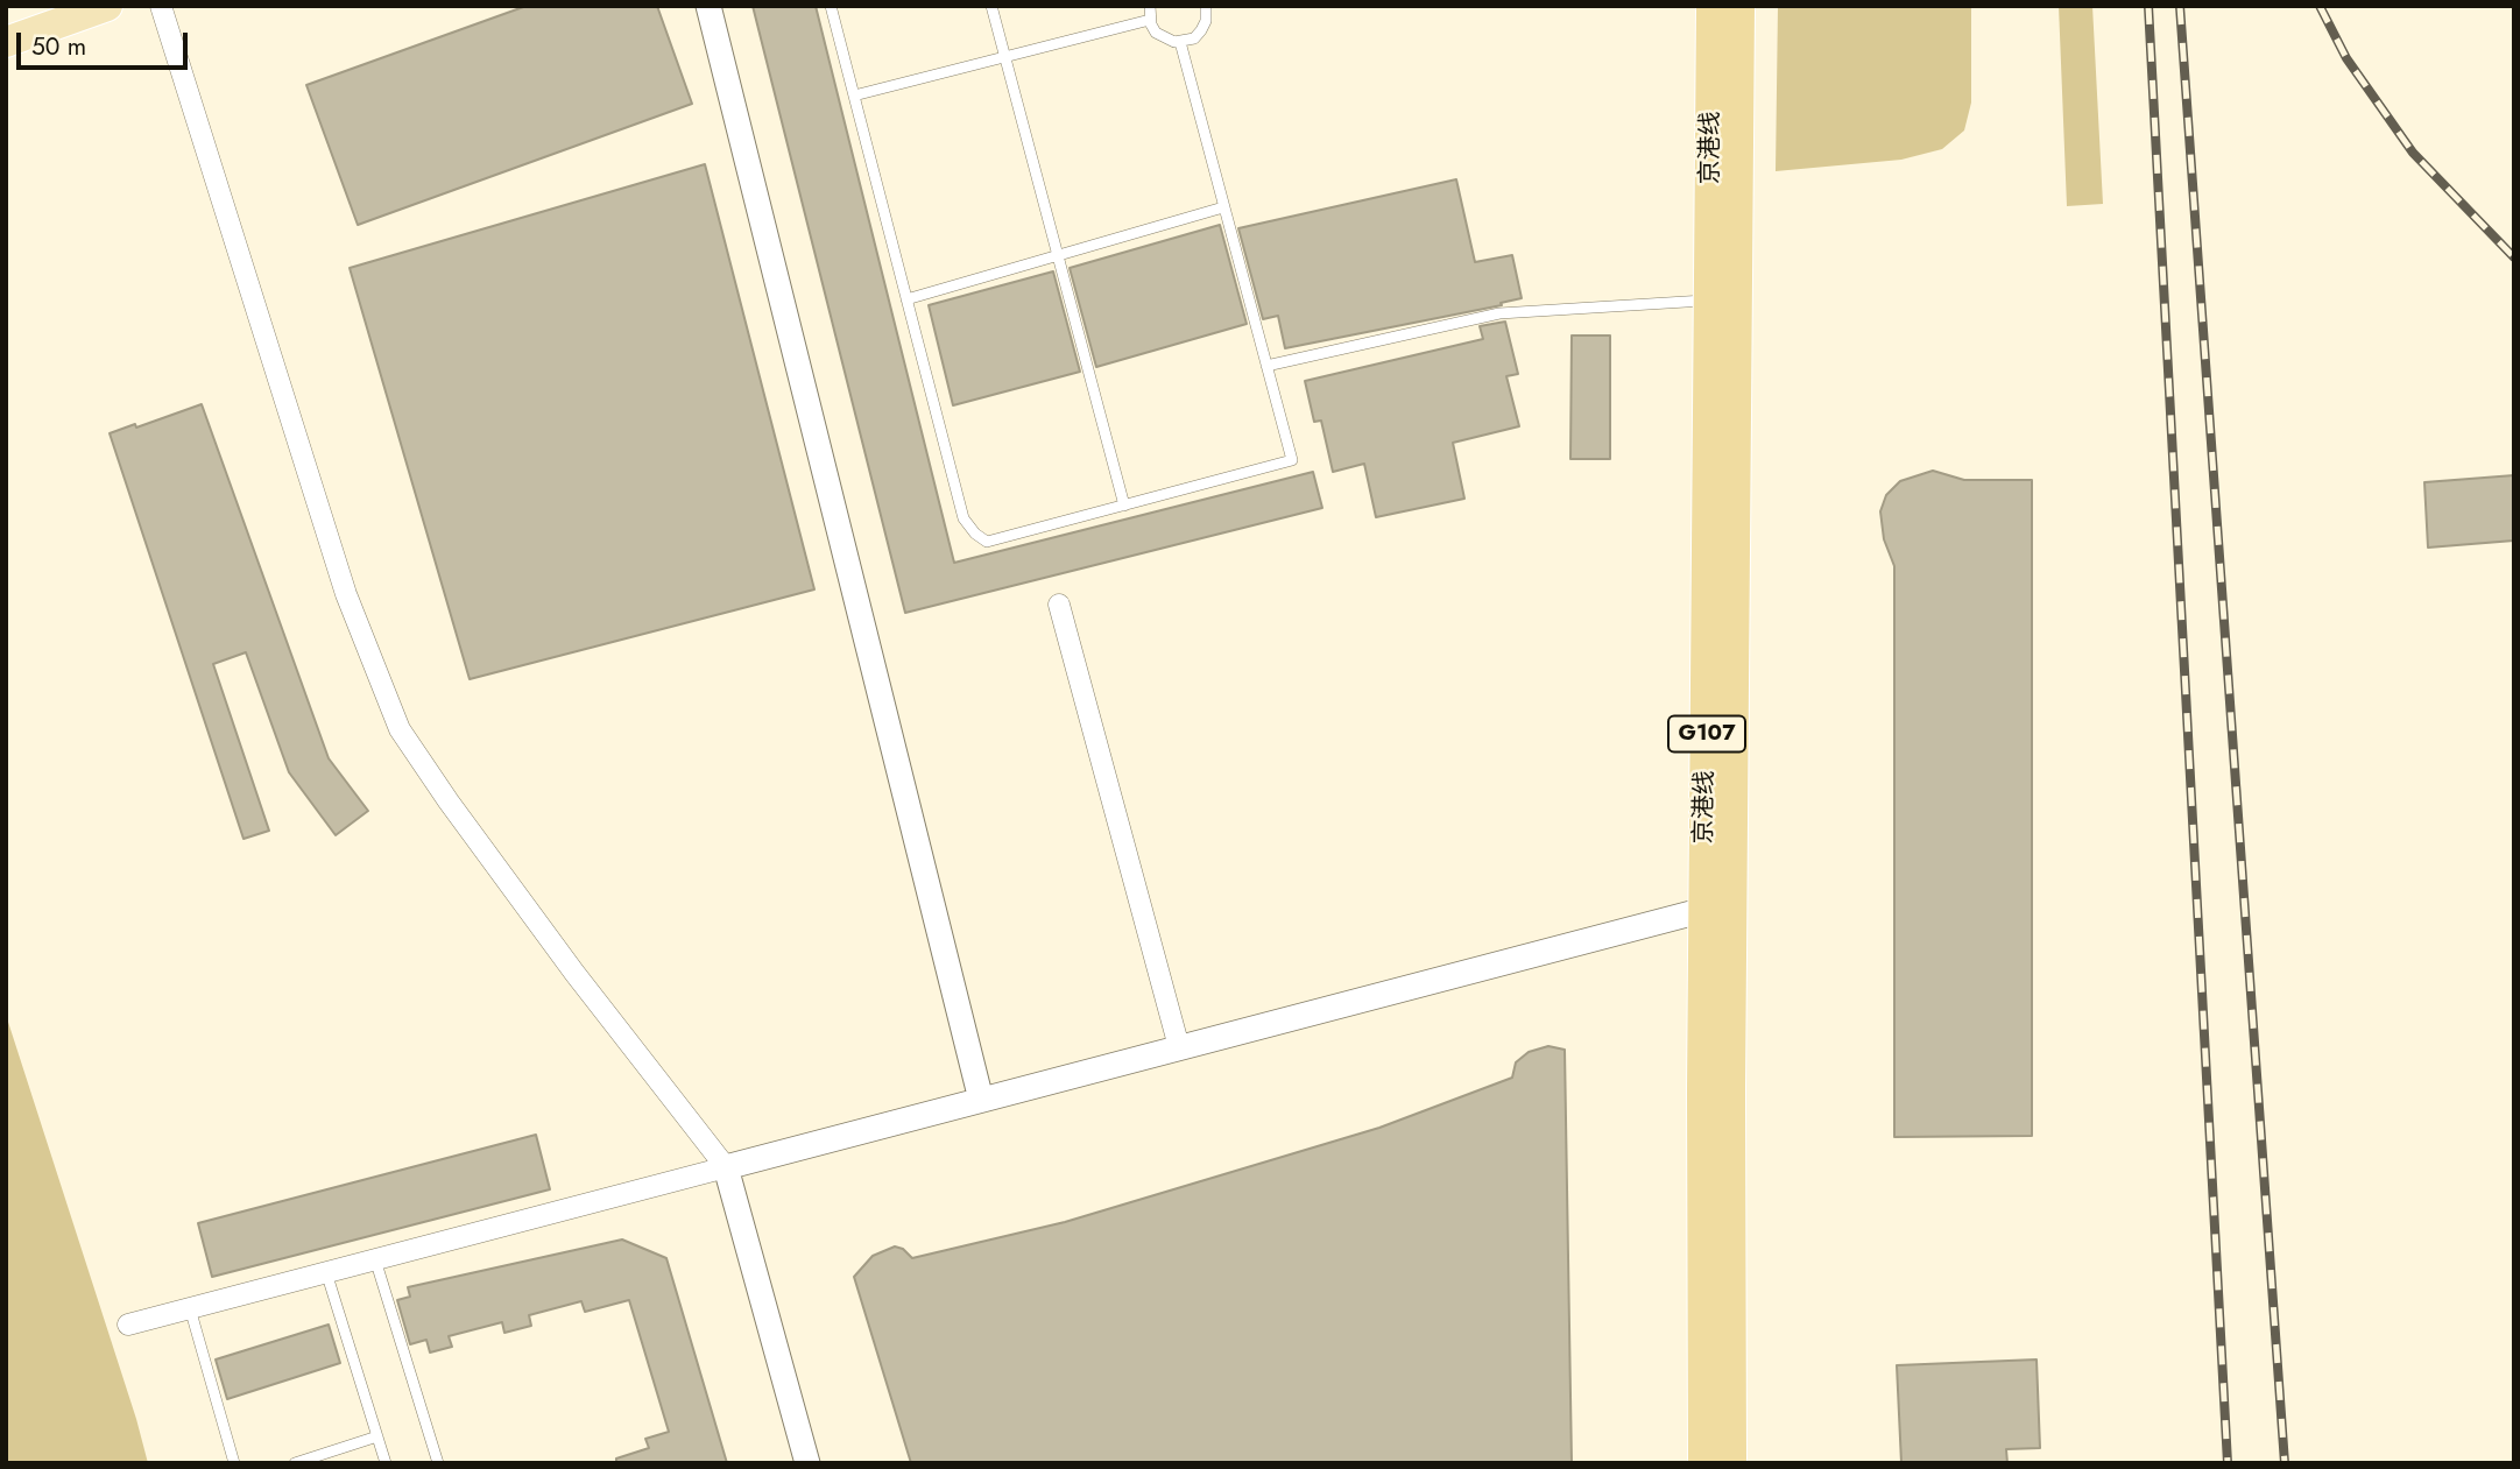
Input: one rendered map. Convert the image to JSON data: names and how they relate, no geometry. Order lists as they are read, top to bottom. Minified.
{"streets":{"highway":["京港线","G107"]},"scale_bar":"50 m"}
